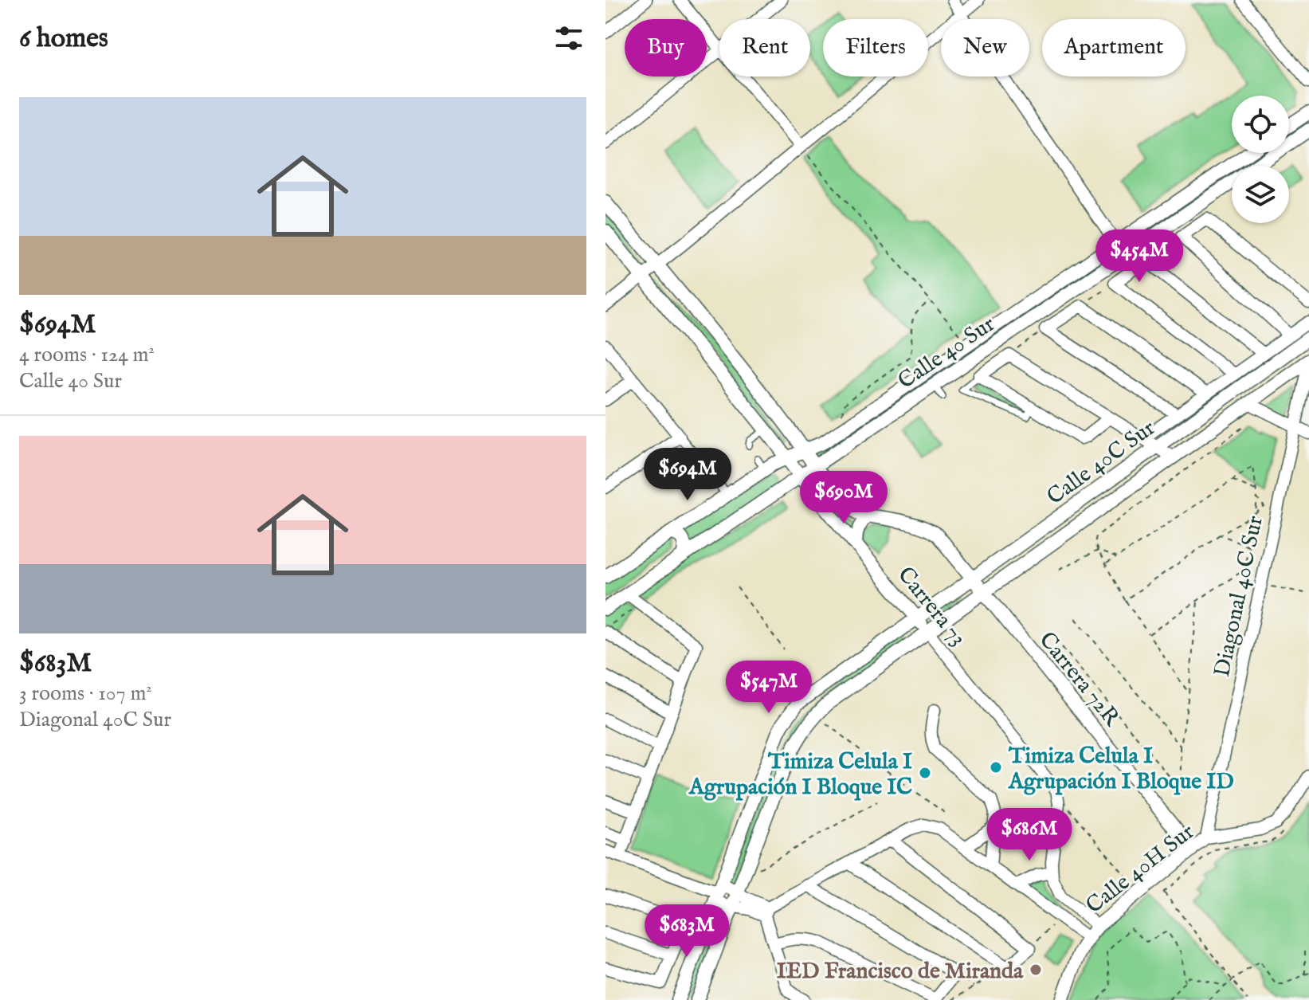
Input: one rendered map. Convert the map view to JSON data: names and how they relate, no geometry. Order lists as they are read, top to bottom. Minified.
{"streets":{"street":["Calle 40 Sur","Calle 40C Sur","Diagonal 40C Sur","Carrera 73","Carrera 72R","Calle 40H Sur"]},"crossings":[["Calle 40 Sur","Carrera 73"],["Calle 40C Sur","Diagonal 40C Sur"],["Calle 40C Sur","Carrera 73"],["Calle 40C Sur","Carrera 72R"],["Diagonal 40C Sur","Calle 40H Sur"],["Carrera 72R","Calle 40H Sur"]],"places":["Timiza Celula I Agrupación I Bloque ID","Timiza Celula I Agrupación I Bloque IC","IED Francisco de Miranda"],"page":{"heading":"6 homes","chip":["Buy","Rent","Filters","New","Apartment"],"list":[{"name":"$694M","note":"4 rooms · 124 m² · Calle 40 Sur"},{"name":"$683M","note":"3 rooms · 107 m² · Diagonal 40C Sur"}],"price":["$454M","$694M","$690M","$547M","$686M","$683M"]}}
